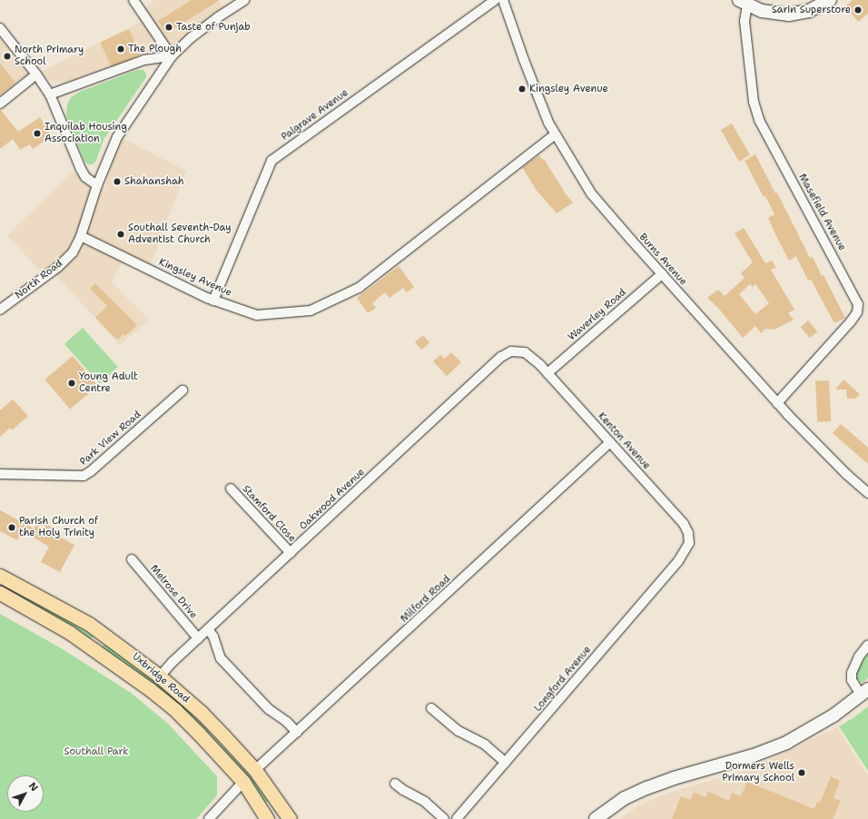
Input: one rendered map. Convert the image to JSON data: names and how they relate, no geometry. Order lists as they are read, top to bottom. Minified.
{"streets":{"main road":["Uxbridge Road"],"street":["Palgrave Avenue","Masefield Avenue","Burns Avenue","Kingsley Avenue","North Road","Waverley Road","Park View Road","Kenton Avenue","Oakwood Avenue","Stamford Close","Melrose Drive","Milford Road","Longford Avenue"]},"crossings":[["Palgrave Avenue","Kingsley Avenue"],["Masefield Avenue","Burns Avenue"],["Burns Avenue","Kingsley Avenue"],["Burns Avenue","Waverley Road"],["Kingsley Avenue","North Road"],["Waverley Road","Kenton Avenue"],["Kenton Avenue","Oakwood Avenue"],["Kenton Avenue","Milford Road"],["Kenton Avenue","Longford Avenue"],["Oakwood Avenue","Stamford Close"],["Oakwood Avenue","Melrose Drive"],["Oakwood Avenue","Uxbridge Road"],["Milford Road","Uxbridge Road"]],"parks":["Southall Park"],"places":["Sarin Superstore","Taste of Punjab","The Plough","North Primary School","Kingsley Avenue","Inquilab Housing Association","Shahanshah","Southall Seventh-Day Adventist Church","Young Adult Centre","Parish Church of the Holy Trinity","Dormers Wells Primary School"],"north":"top right"}
